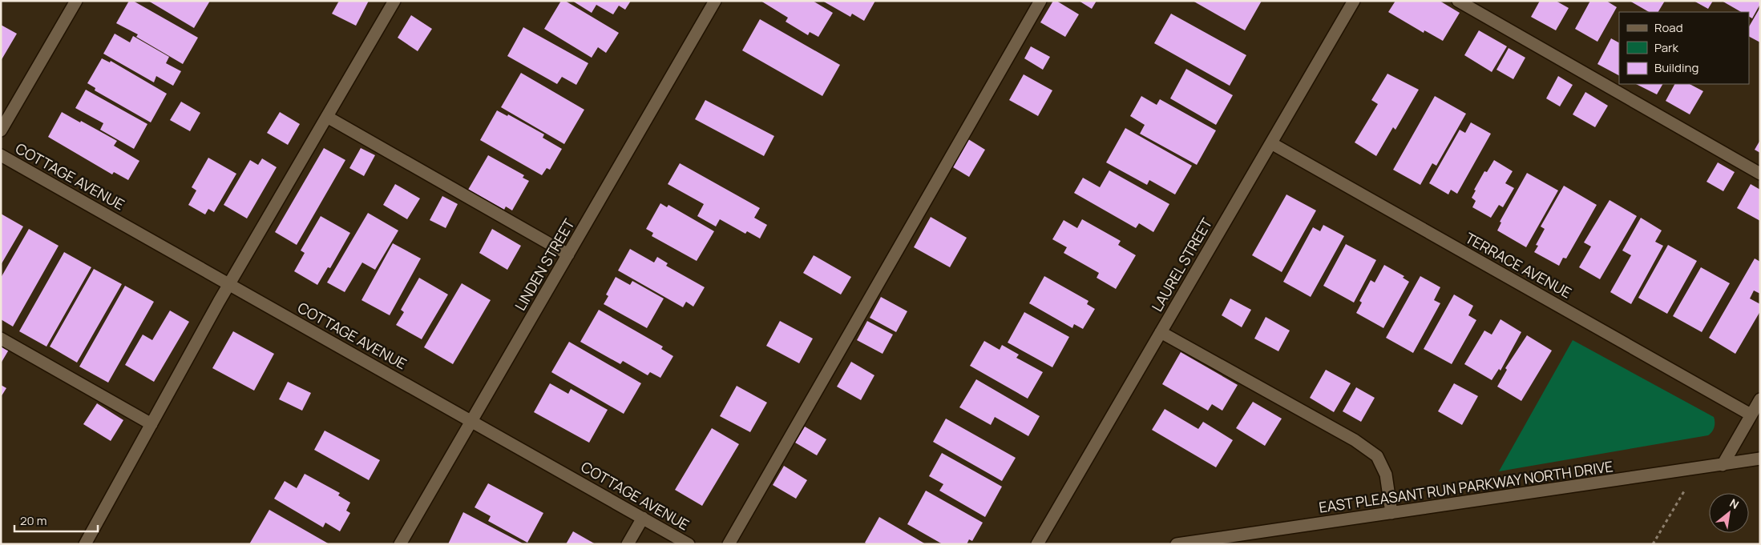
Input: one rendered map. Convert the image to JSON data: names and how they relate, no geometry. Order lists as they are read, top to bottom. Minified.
{"streets":{"street":["COTTAGE AVENUE","LINDEN STREET","LAUREL STREET","TERRACE AVENUE","EAST PLEASANT RUN PARKWAY NORTH DRIVE"]},"crossings":[["COTTAGE AVENUE","LINDEN STREET"],["LAUREL STREET","TERRACE AVENUE"]],"legend":["Road","Park","Building"],"scale_bar":"20 m","north":"top right"}
